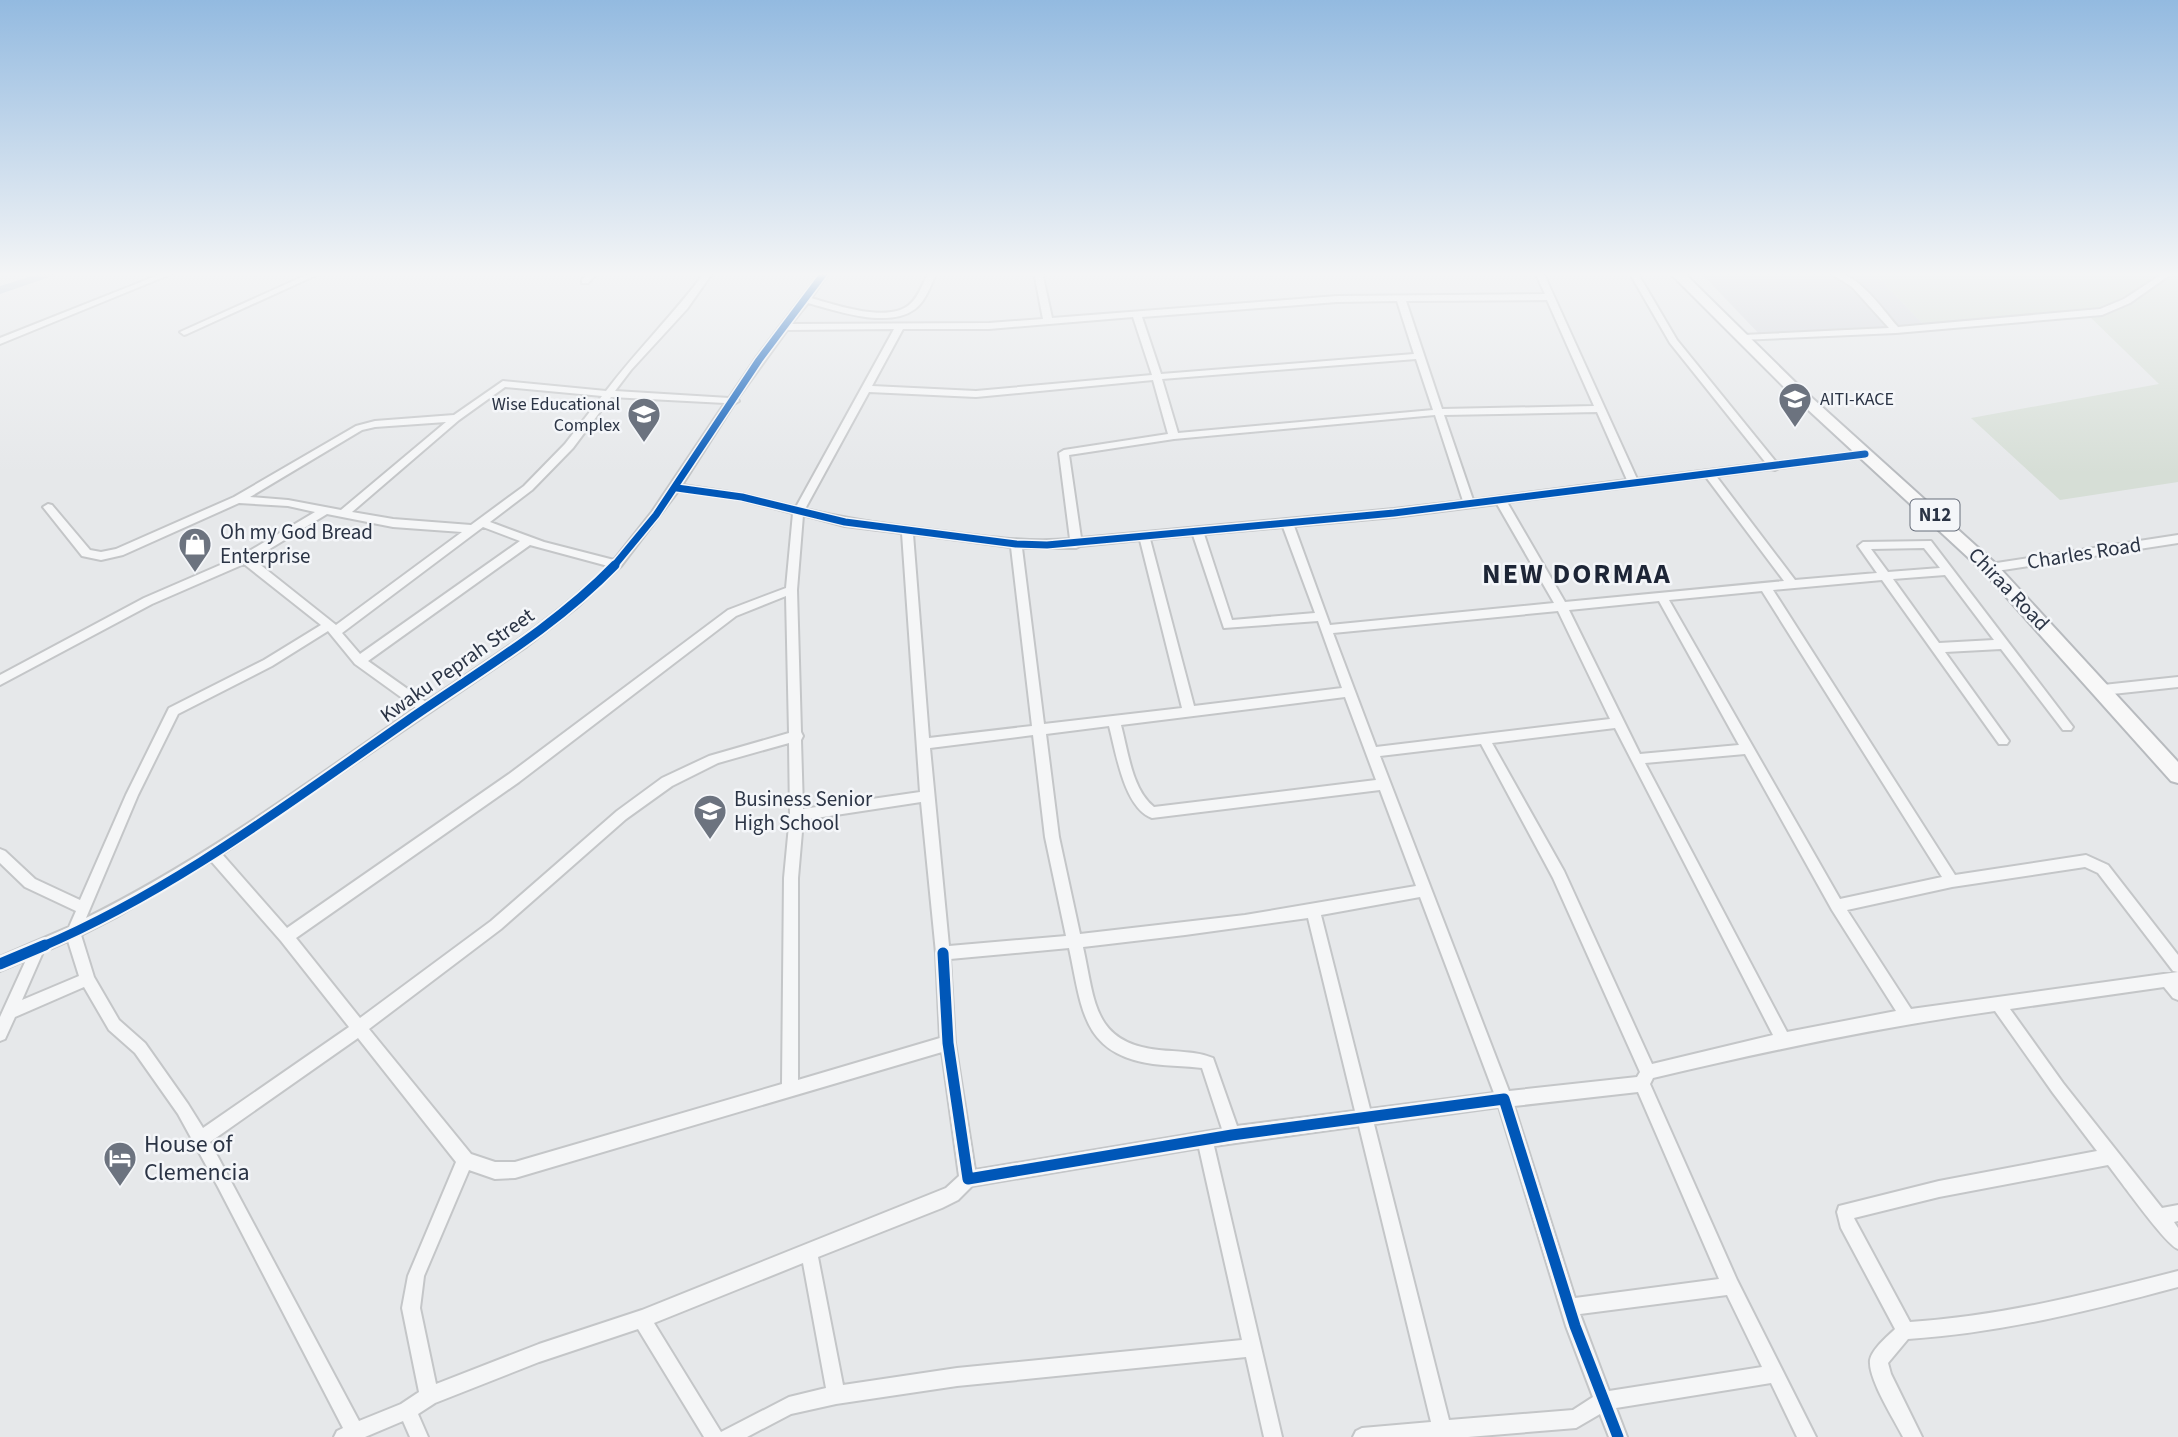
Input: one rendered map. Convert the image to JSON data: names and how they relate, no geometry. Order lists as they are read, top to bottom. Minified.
{"streets":{"highway":["N12","Chiraa Road"],"street":["Charles Road","Kwaku Peprah Street"]},"crossings":[["Charles Road","Chiraa Road"]],"districts":["NEW DORMAA"],"places":{"school or university":["AITI-KACE","Wise Educational Complex","Business Senior High School"],"shop":["Oh my God Bread Enterprise"],"hotel":["House of Clemencia"]}}
